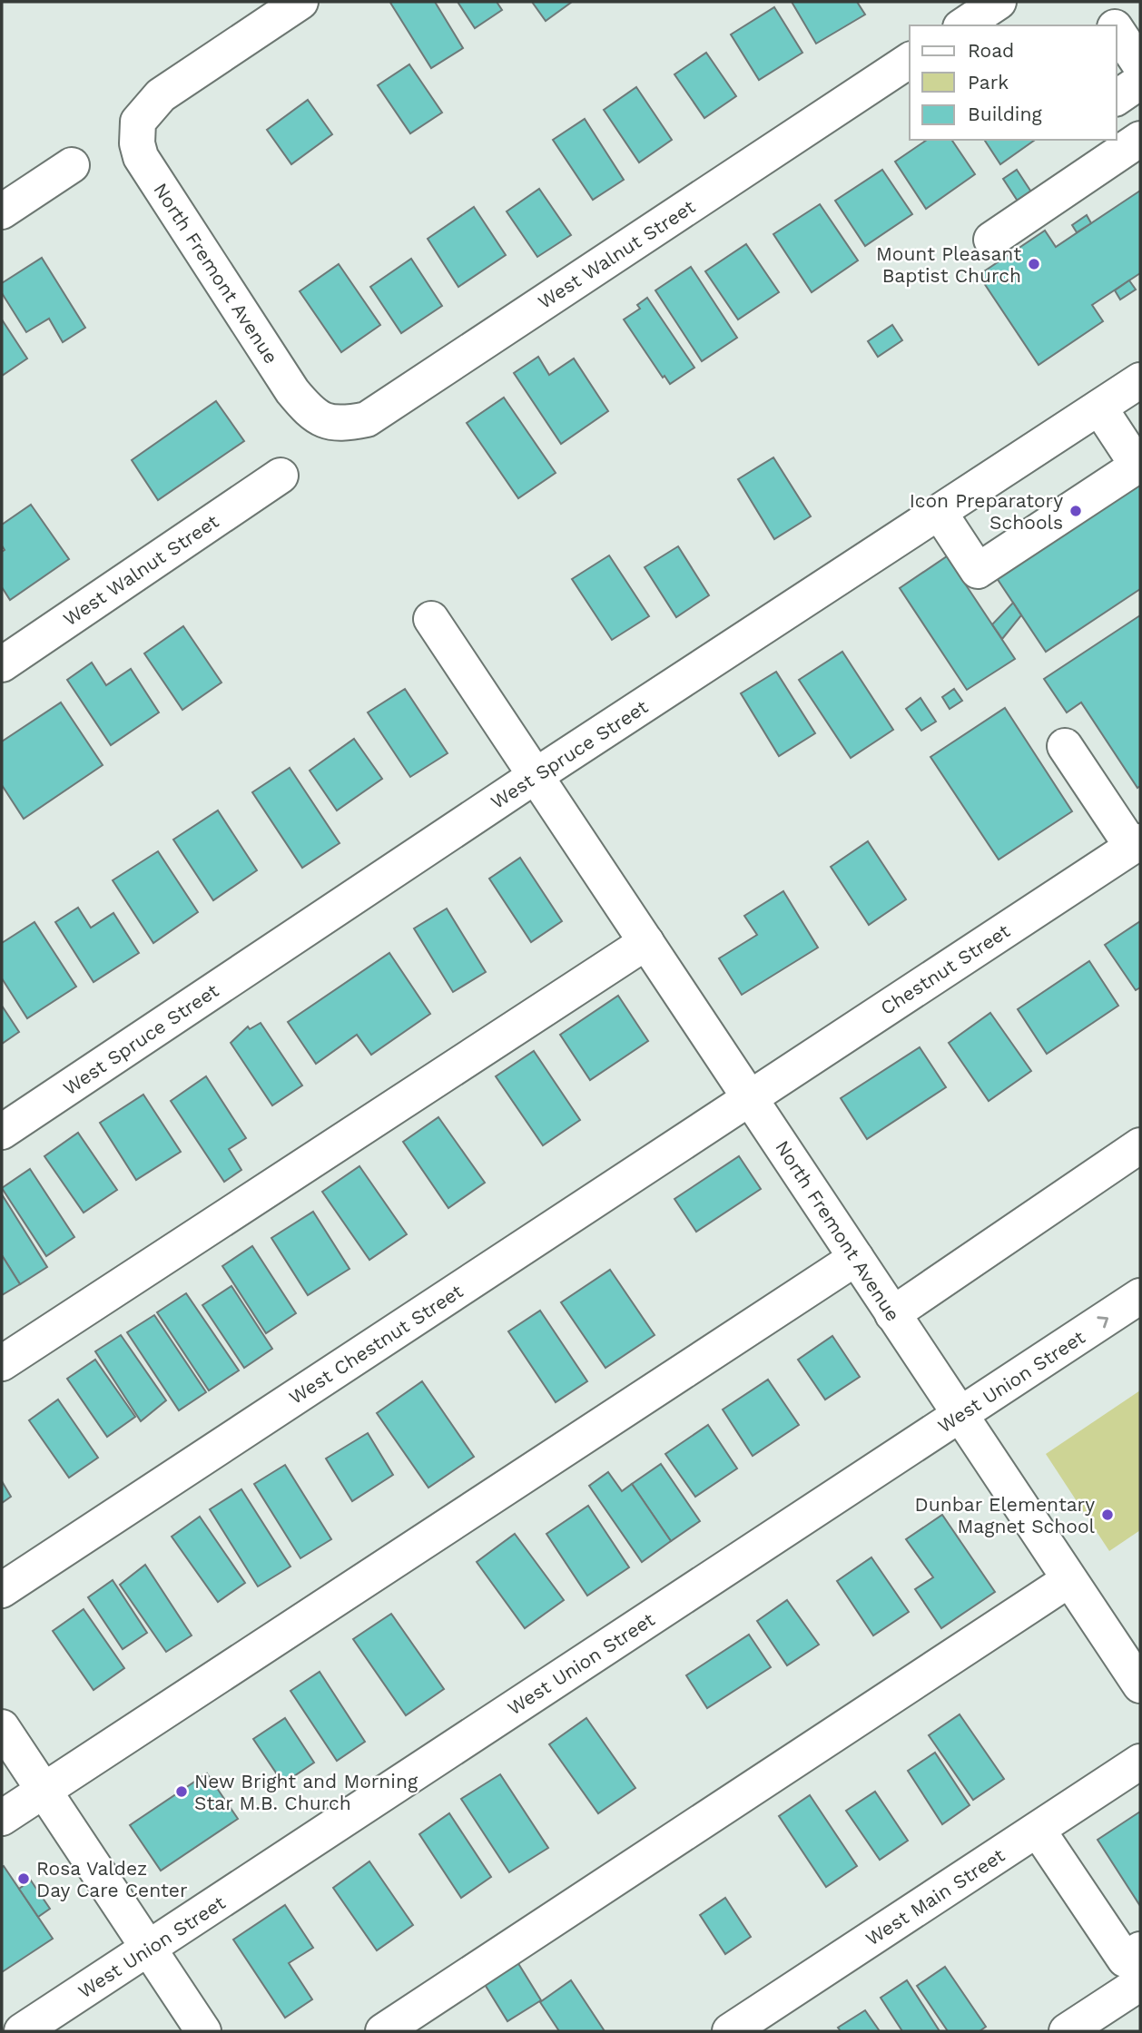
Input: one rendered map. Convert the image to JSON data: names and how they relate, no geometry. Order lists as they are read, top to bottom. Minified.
{"streets":{"street":["West Walnut Street","North Fremont Avenue","West Spruce Street","Chestnut Street","West Chestnut Street","West Union Street","West Main Street"]},"crossings":[["West Walnut Street","North Fremont Avenue"],["North Fremont Avenue","West Spruce Street"],["North Fremont Avenue","Chestnut Street"],["North Fremont Avenue","West Chestnut Street"],["North Fremont Avenue","West Union Street"],["Chestnut Street","West Chestnut Street"]],"places":["Mount Pleasant Baptist Church","Icon Preparatory Schools","Dunbar Elementary Magnet School","New Bright and Morning Star M.B. Church","Rosa Valdez Day Care Center"],"legend":["Road","Park","Building"]}
